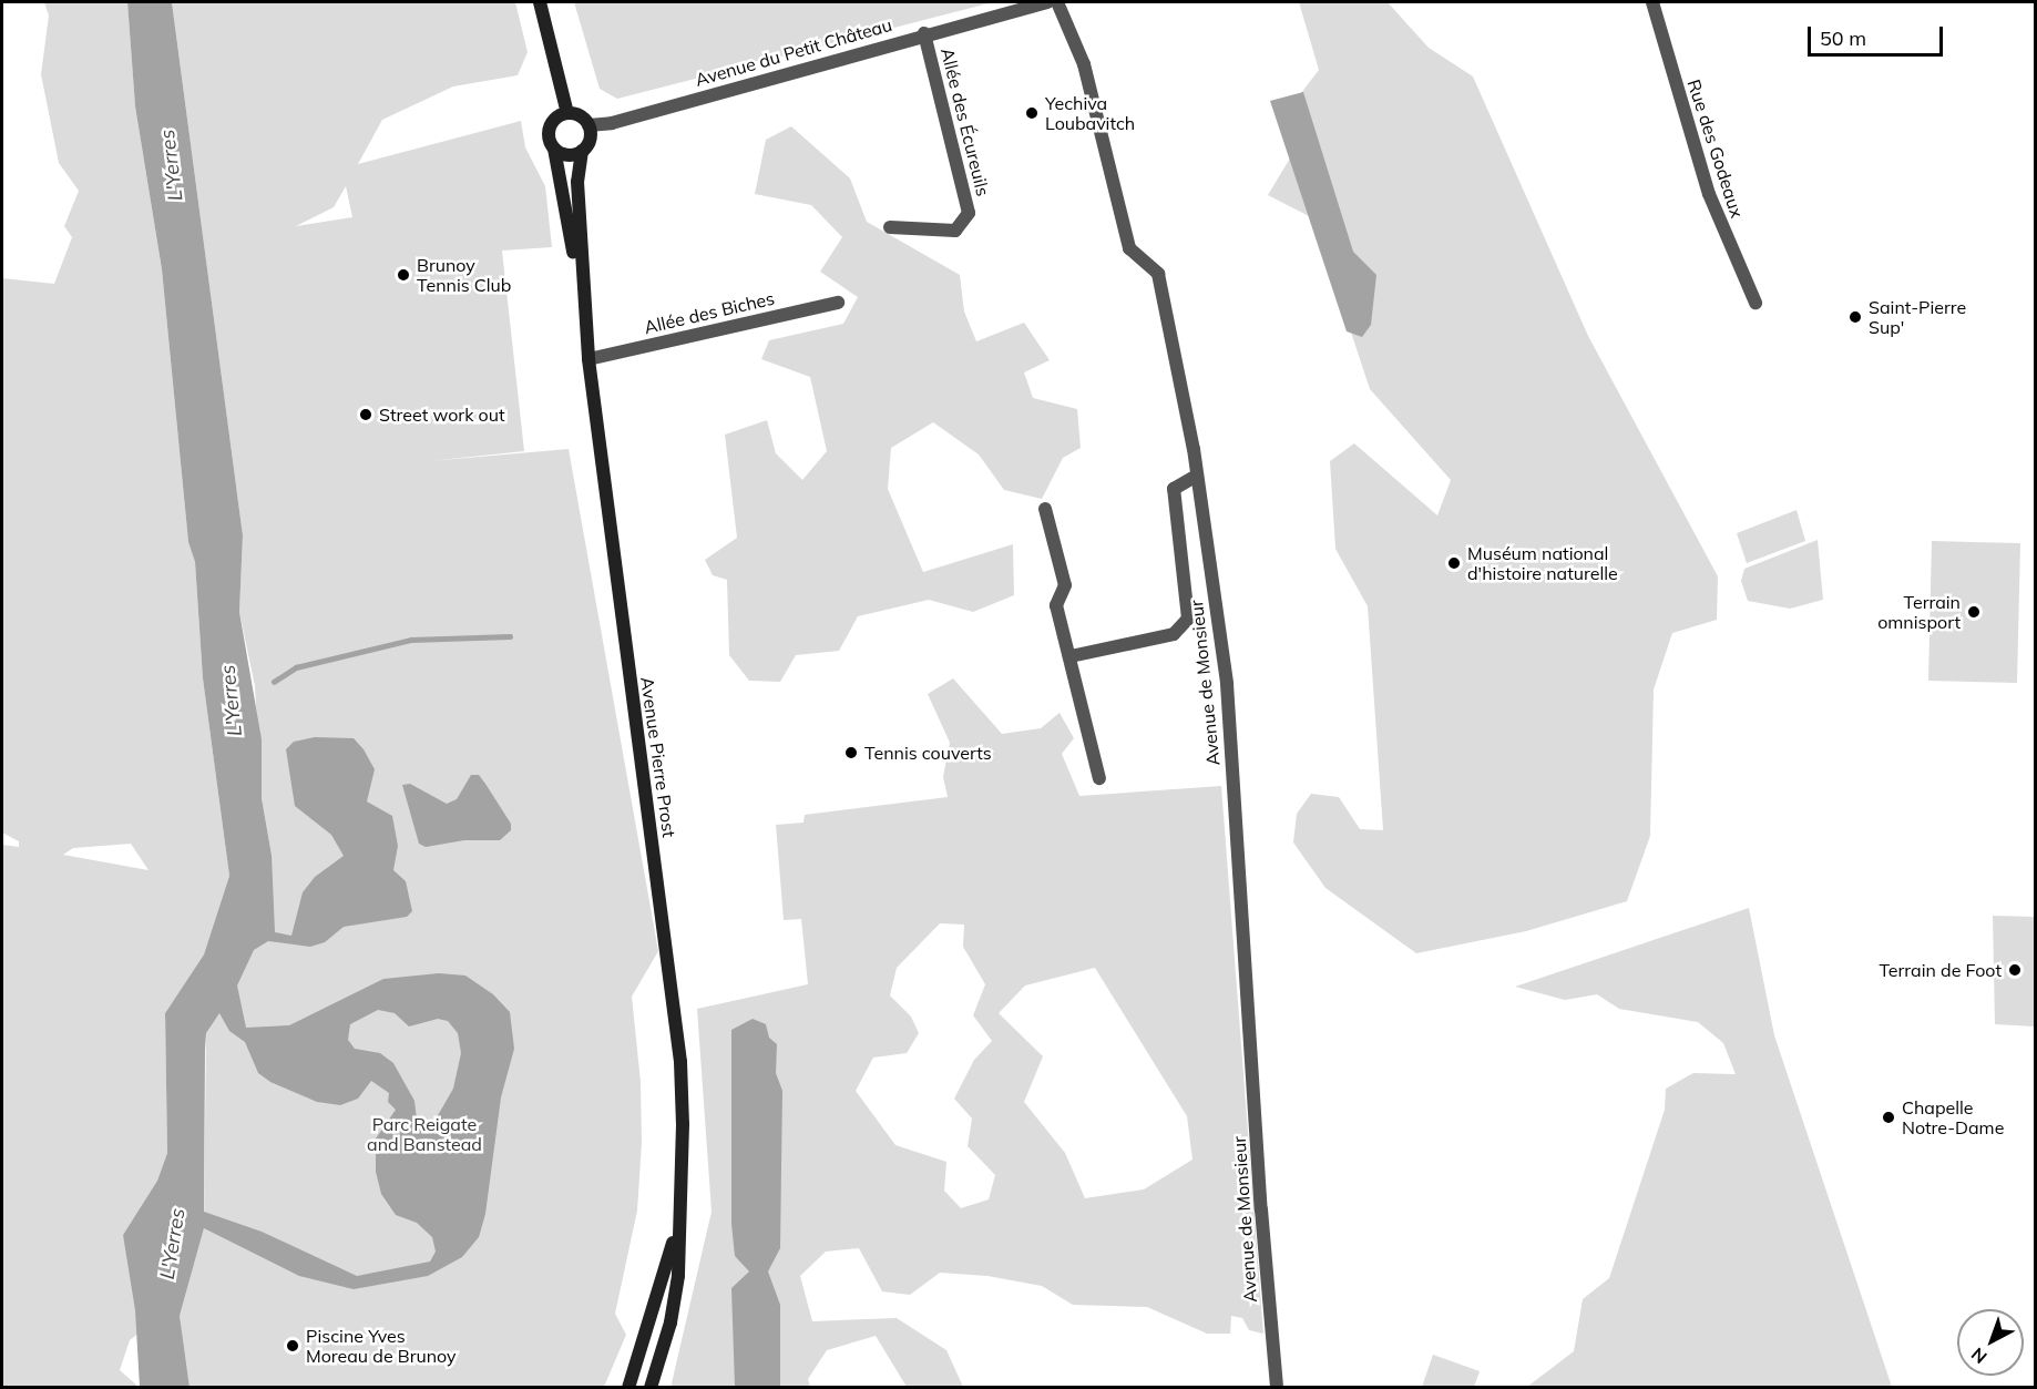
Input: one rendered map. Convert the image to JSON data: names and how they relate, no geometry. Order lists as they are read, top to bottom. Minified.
{"streets":{"main road":["Avenue Pierre Prost"],"street":["Avenue du Petit Château","Allée des Écureuils","Rue des Godeaux","Allée des Biches","Avenue de Monsieur"]},"crossings":[["Avenue du Petit Château","Allée des Écureuils"],["Avenue du Petit Château","Avenue Pierre Prost"],["Allée des Biches","Avenue Pierre Prost"]],"water":["L'Yerres"],"parks":["Parc Reigate and Banstead"],"places":["Yechiva Loubavitch","Brunoy Tennis Club","Saint-Pierre Sup'","Street work out","Muséum national d'histoire naturelle","Terrain omnisport","Tennis couverts","Terrain de Foot","Chapelle Notre-Dame","Piscine Yves Moreau de Brunoy"],"scale_bar":"50 m","north":"bottom left"}
